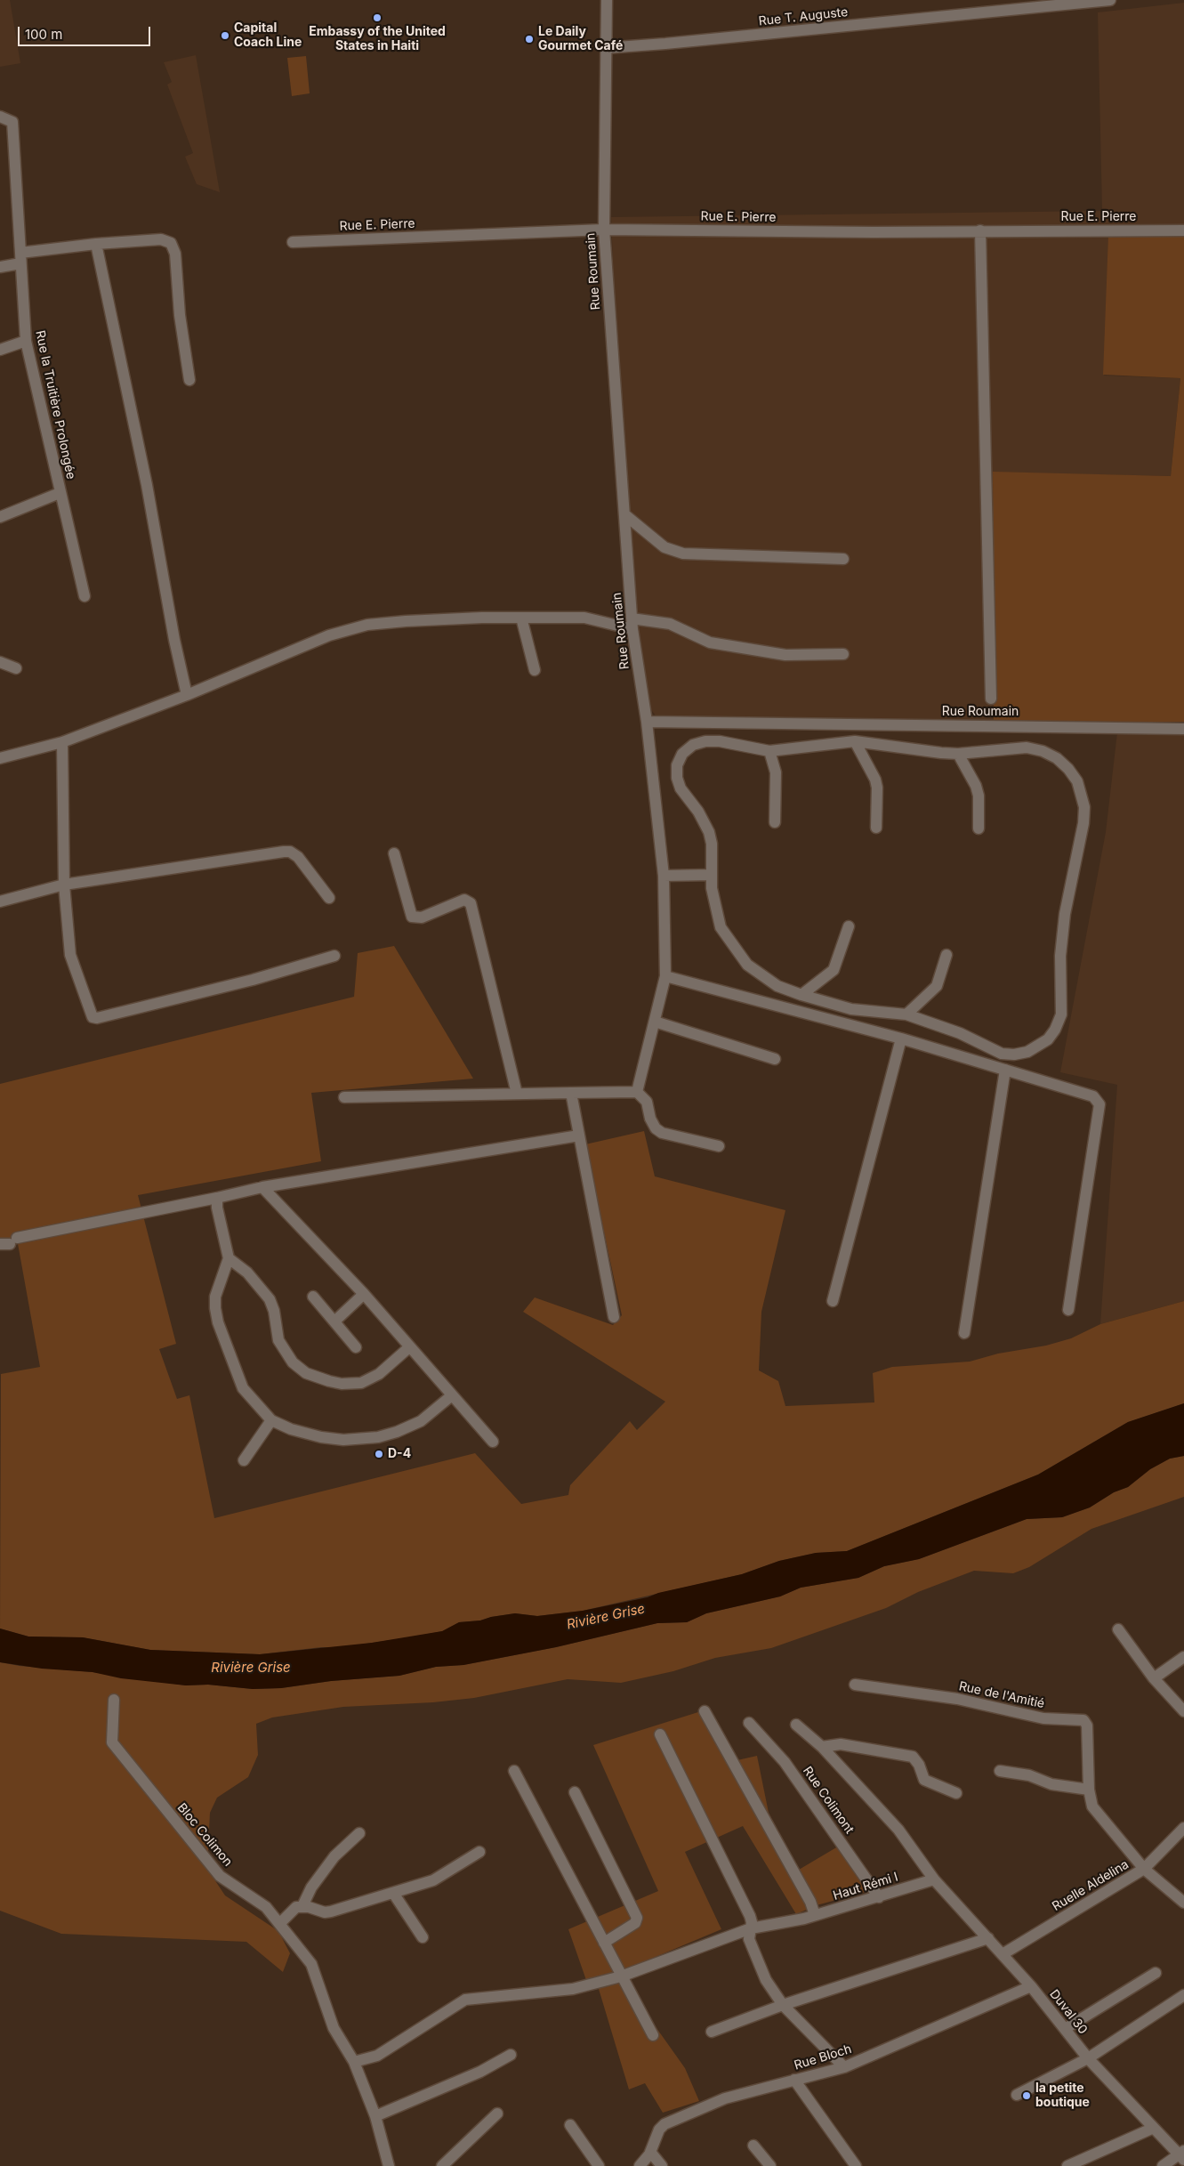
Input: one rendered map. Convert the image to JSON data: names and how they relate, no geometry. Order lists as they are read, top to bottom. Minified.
{"streets":{"street":["Rue T. Auguste","Rue E. Pierre","Rue Roumain","Rue la Truitière Prolongée","Rue de l'Amitié","Rue Colimont","Bloc Colimon","Ruelle Aldelina","Haut Rémi I","Duval 30","Rue Bloch"]},"crossings":[["Rue T. Auguste","Rue Roumain"],["Rue E. Pierre","Rue Roumain"],["Rue de l'Amitié","Ruelle Aldelina"],["Rue Colimont","Haut Rémi I"],["Bloc Colimon","Haut Rémi I"],["Ruelle Aldelina","Duval 30"],["Haut Rémi I","Duval 30"],["Duval 30","Rue Bloch"]],"water":["Rivière Grise"],"places":["Embassy of the United States in Haiti","Capital Coach Line","Le Daily Gourmet Café","D-4","la petite boutique"],"scale_bar":"100 m"}
